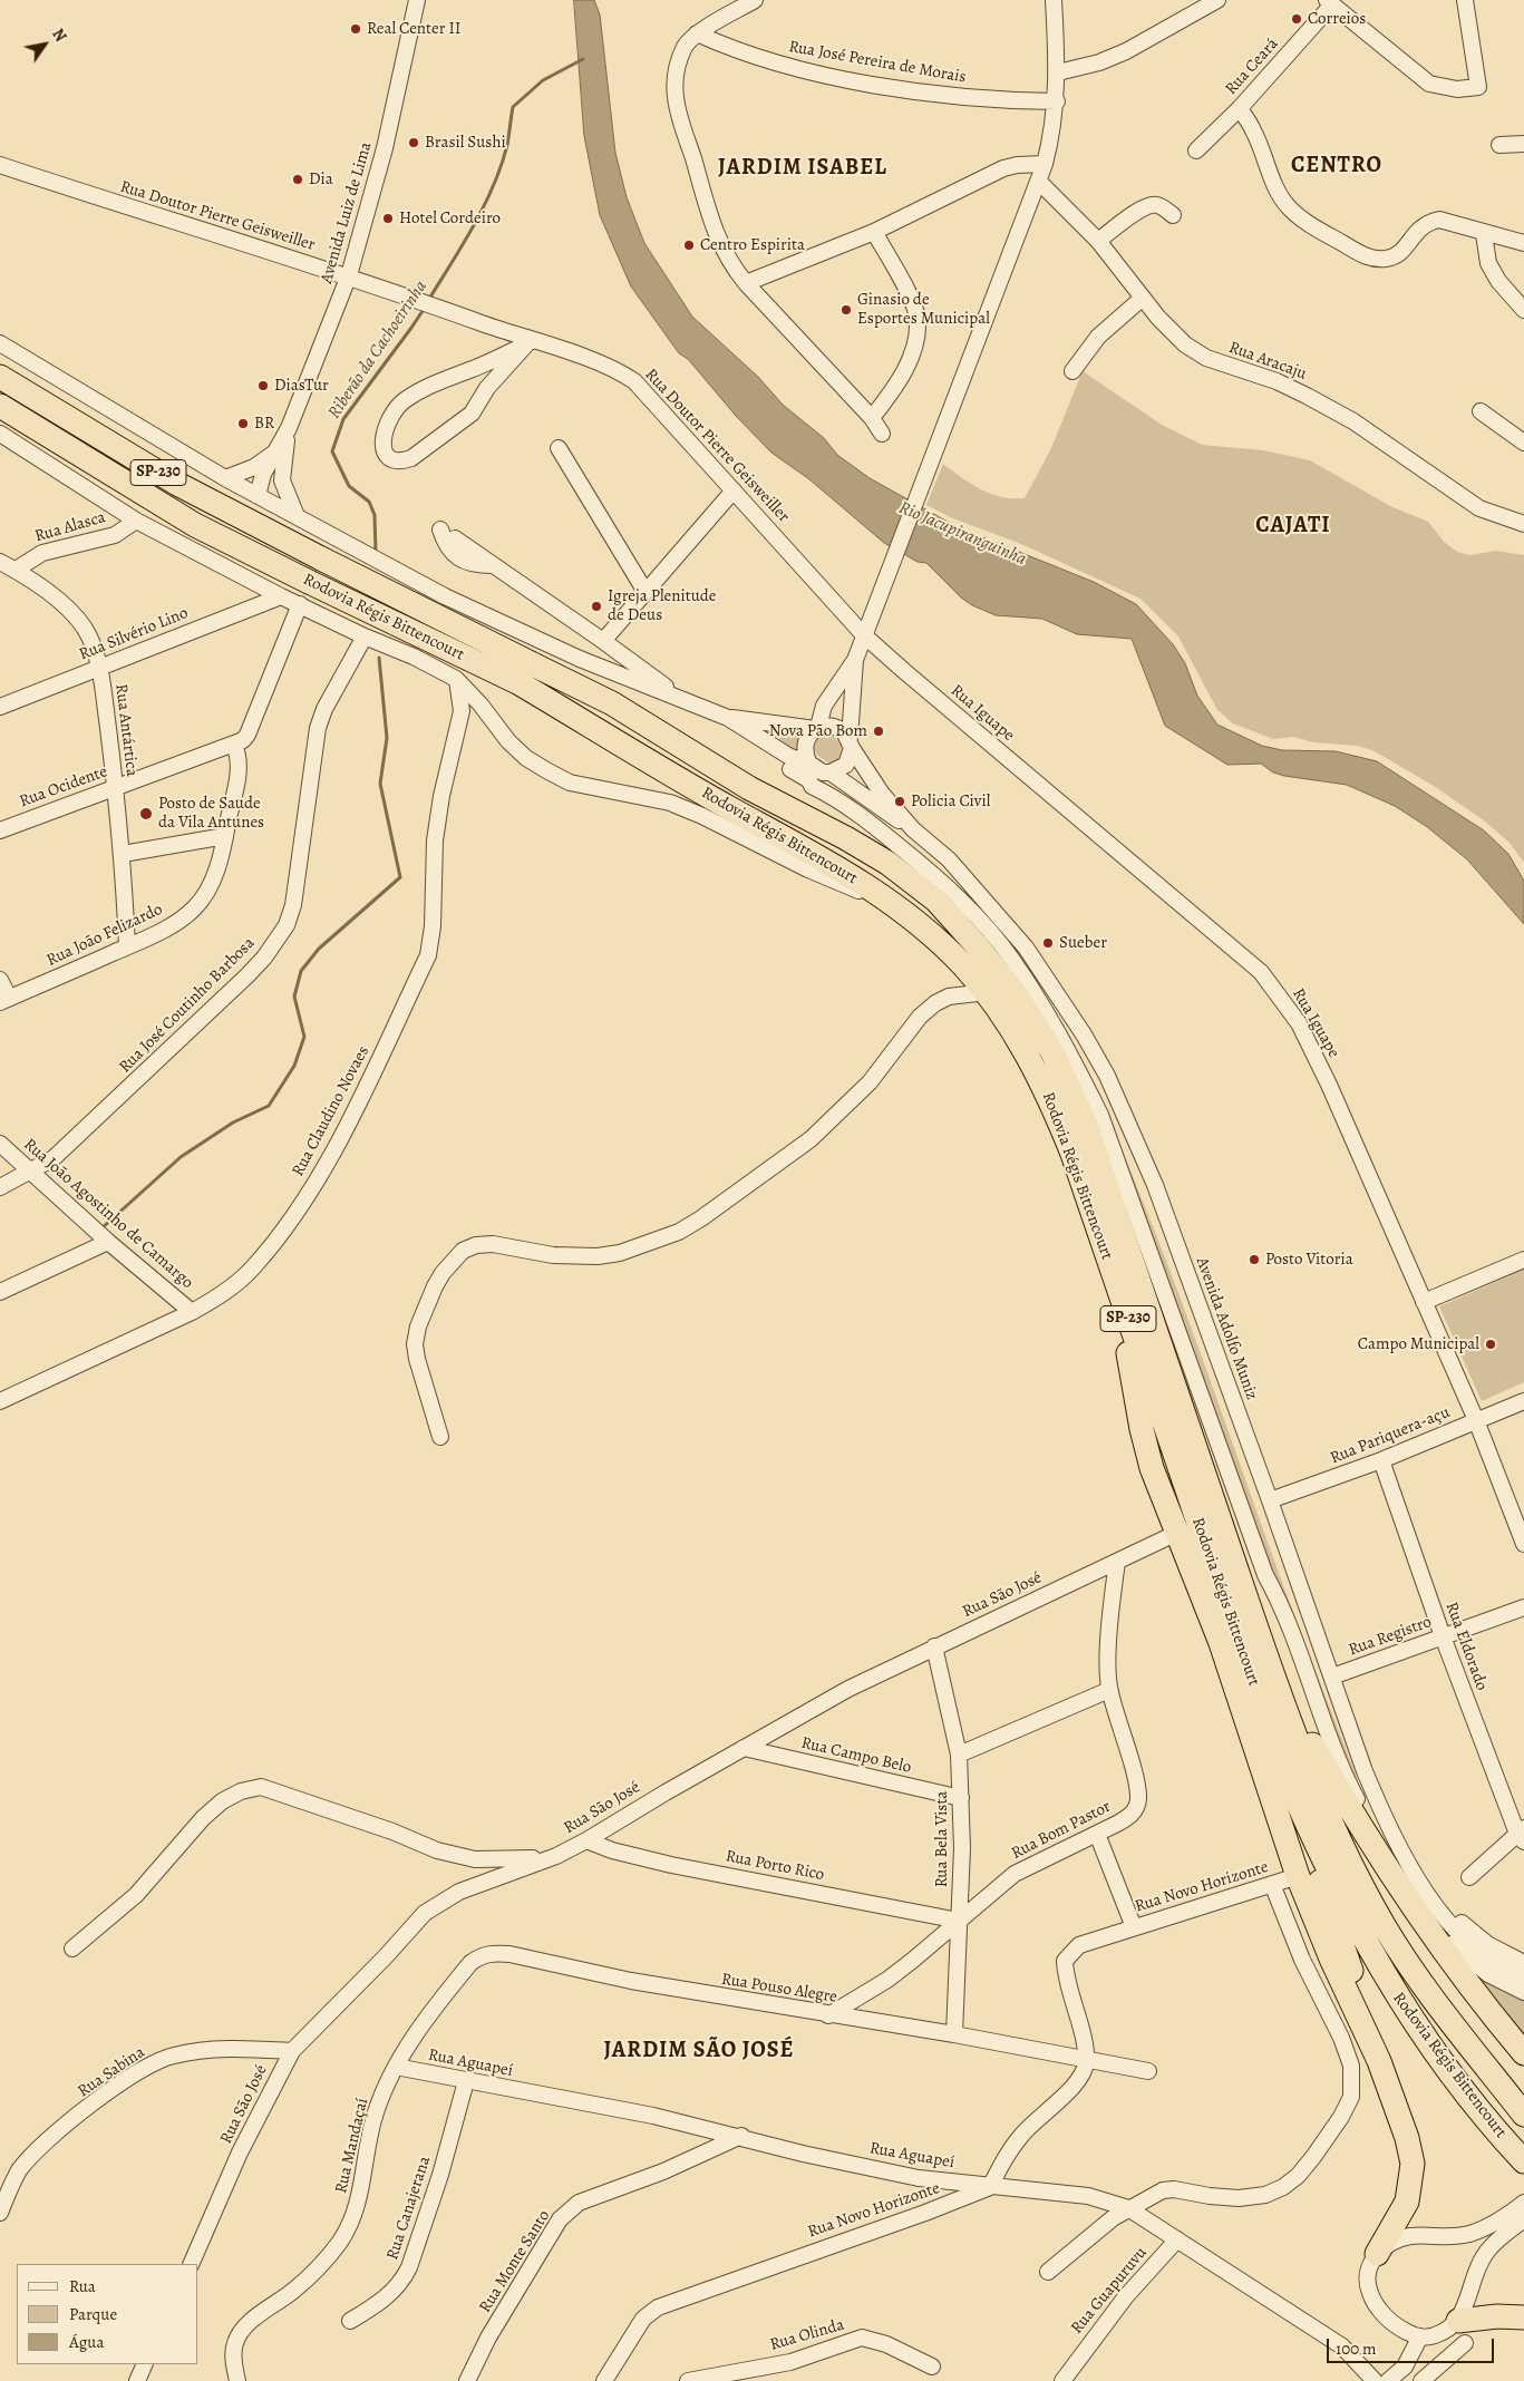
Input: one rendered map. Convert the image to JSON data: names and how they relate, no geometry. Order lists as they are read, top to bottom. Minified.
{"streets":{"highway":["SP-230","Rodovia Régis Bittencourt"],"street":["Rua José Pereira de Morais","Rua Ceará","Avenida Luiz de Lima","Rua Doutor Pierre Geisweiller","Rua Aracaju","Rua Alasca","Rua Silvério Lino","Rua Iguape","Rua Antártica","Rua Ocidente","Rua João Felizardo","Rua José Coutinho Barbosa","Rua Claudino Novaes","Rua João Agostinho de Camargo","Avenida Adolfo Muniz","Rua Pariquera-açu","Rua São José","Rua Registro","Rua Eldorado","Rua Campo Belo","Rua Bom Pastor","Rua Bela Vista","Rua Porto Rico","Rua Novo Horizonte","Rua Pouso Alegre","Rua Aguapeí","Rua Sabina","Rua Mandaçaí","Rua Canajerana","Rua Monte Santo","Rua Guapuruvu","Rua Olinda"]},"crossings":[["Avenida Luiz de Lima","Rua Doutor Pierre Geisweiller"],["Rua Doutor Pierre Geisweiller","Rua Iguape"],["Rua Alasca","Rua Antártica"],["Rua Silvério Lino","Rua Antártica"],["Rua Iguape","Rua Pariquera-açu"],["Rua Antártica","Rua Ocidente"],["Rua Antártica","Rua João Felizardo"],["Rua Ocidente","Rua João Felizardo"],["Rua José Coutinho Barbosa","Rua João Agostinho de Camargo"],["Rua Claudino Novaes","Rua João Agostinho de Camargo"],["Avenida Adolfo Muniz","Rua Pariquera-açu"],["Avenida Adolfo Muniz","Rua Registro"],["Rua Pariquera-açu","Rua Eldorado"],["Rua São José","Rua Campo Belo"],["Rua São José","Rua Bom Pastor"],["Rua São José","Rua Bela Vista"],["Rua São José","Rua Porto Rico"],["Rua São José","Rua Sabina"],["Rua Registro","Rua Eldorado"],["Rua Campo Belo","Rua Bela Vista"],["Rua Bom Pastor","Rua Bela Vista"],["Rua Bom Pastor","Rua Porto Rico"],["Rua Bom Pastor","Rua Pouso Alegre"],["Rua Bela Vista","Rua Porto Rico"],["Rua Bela Vista","Rua Pouso Alegre"],["Rua Novo Horizonte","Rua Pouso Alegre"],["Rua Novo Horizonte","Rua Aguapeí"],["Rua Pouso Alegre","Rua Mandaçaí"],["Rua Aguapeí","Rua Mandaçaí"],["Rua Aguapeí","Rua Canajerana"],["Rua Aguapeí","Rua Monte Santo"],["Rua Aguapeí","Rua Guapuruvu"]],"districts":["CENTRO","JARDIM ISABEL","CAJATI","JARDIM SÃO JOSÉ"],"water":["Riberão da Cachoeirinha","Rio Jacupiranguinha"],"places":["Correios","Real Center II","Brasil Sushi","Dia","Hotel Cordeiro","Centro Espirita","Ginasio de Esportes Municipal","DiasTur","BR","Igreja Plenitude de Deus","Nova Pão Bom","Policia Civil","Posto de Saude da Vila Antunes","Sueber","Posto Vitoria","Campo Municipal"],"legend":["Rua","Parque","Água"],"scale_bar":"100 m","north":"top right"}
